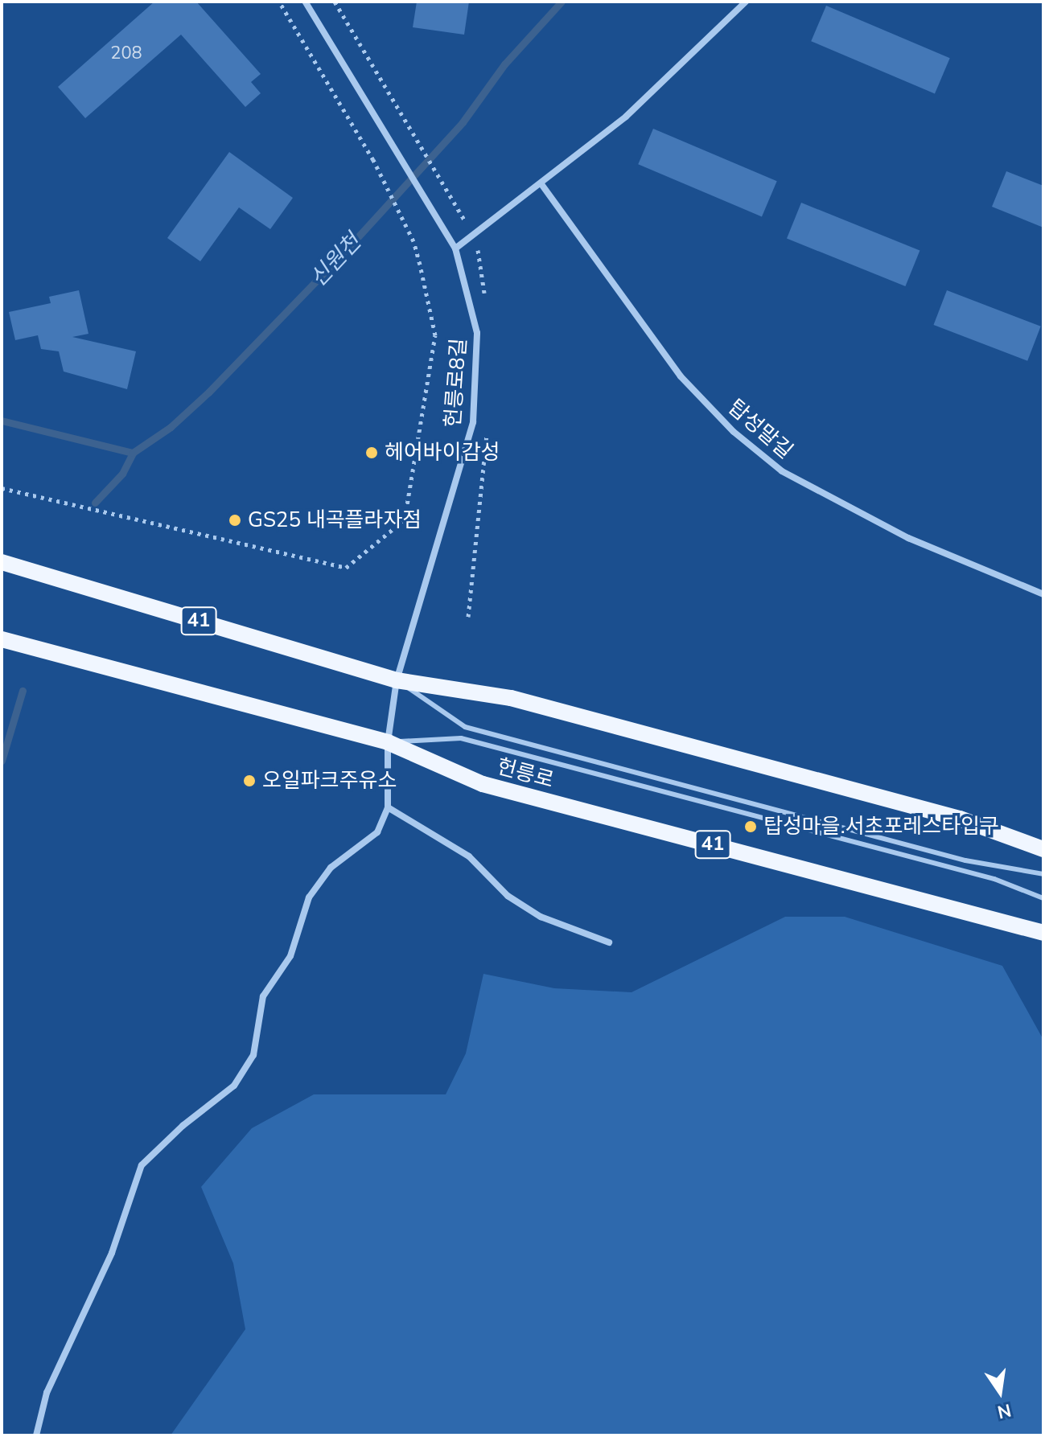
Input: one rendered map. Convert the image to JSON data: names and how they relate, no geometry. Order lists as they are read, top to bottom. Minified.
{"streets":{"main road":["41","헌릉로"],"street":["헌릉로8길","탑성말길"]},"crossings":[["헌릉로8길","41"],["헌릉로8길","헌릉로"]],"water":["신원천"],"places":["헤어바이감성","GS25 내곡플라자점","오일파크주유소","탑성마을.서초포레스타입구"],"house_numbers":["208"],"north":"bottom"}
